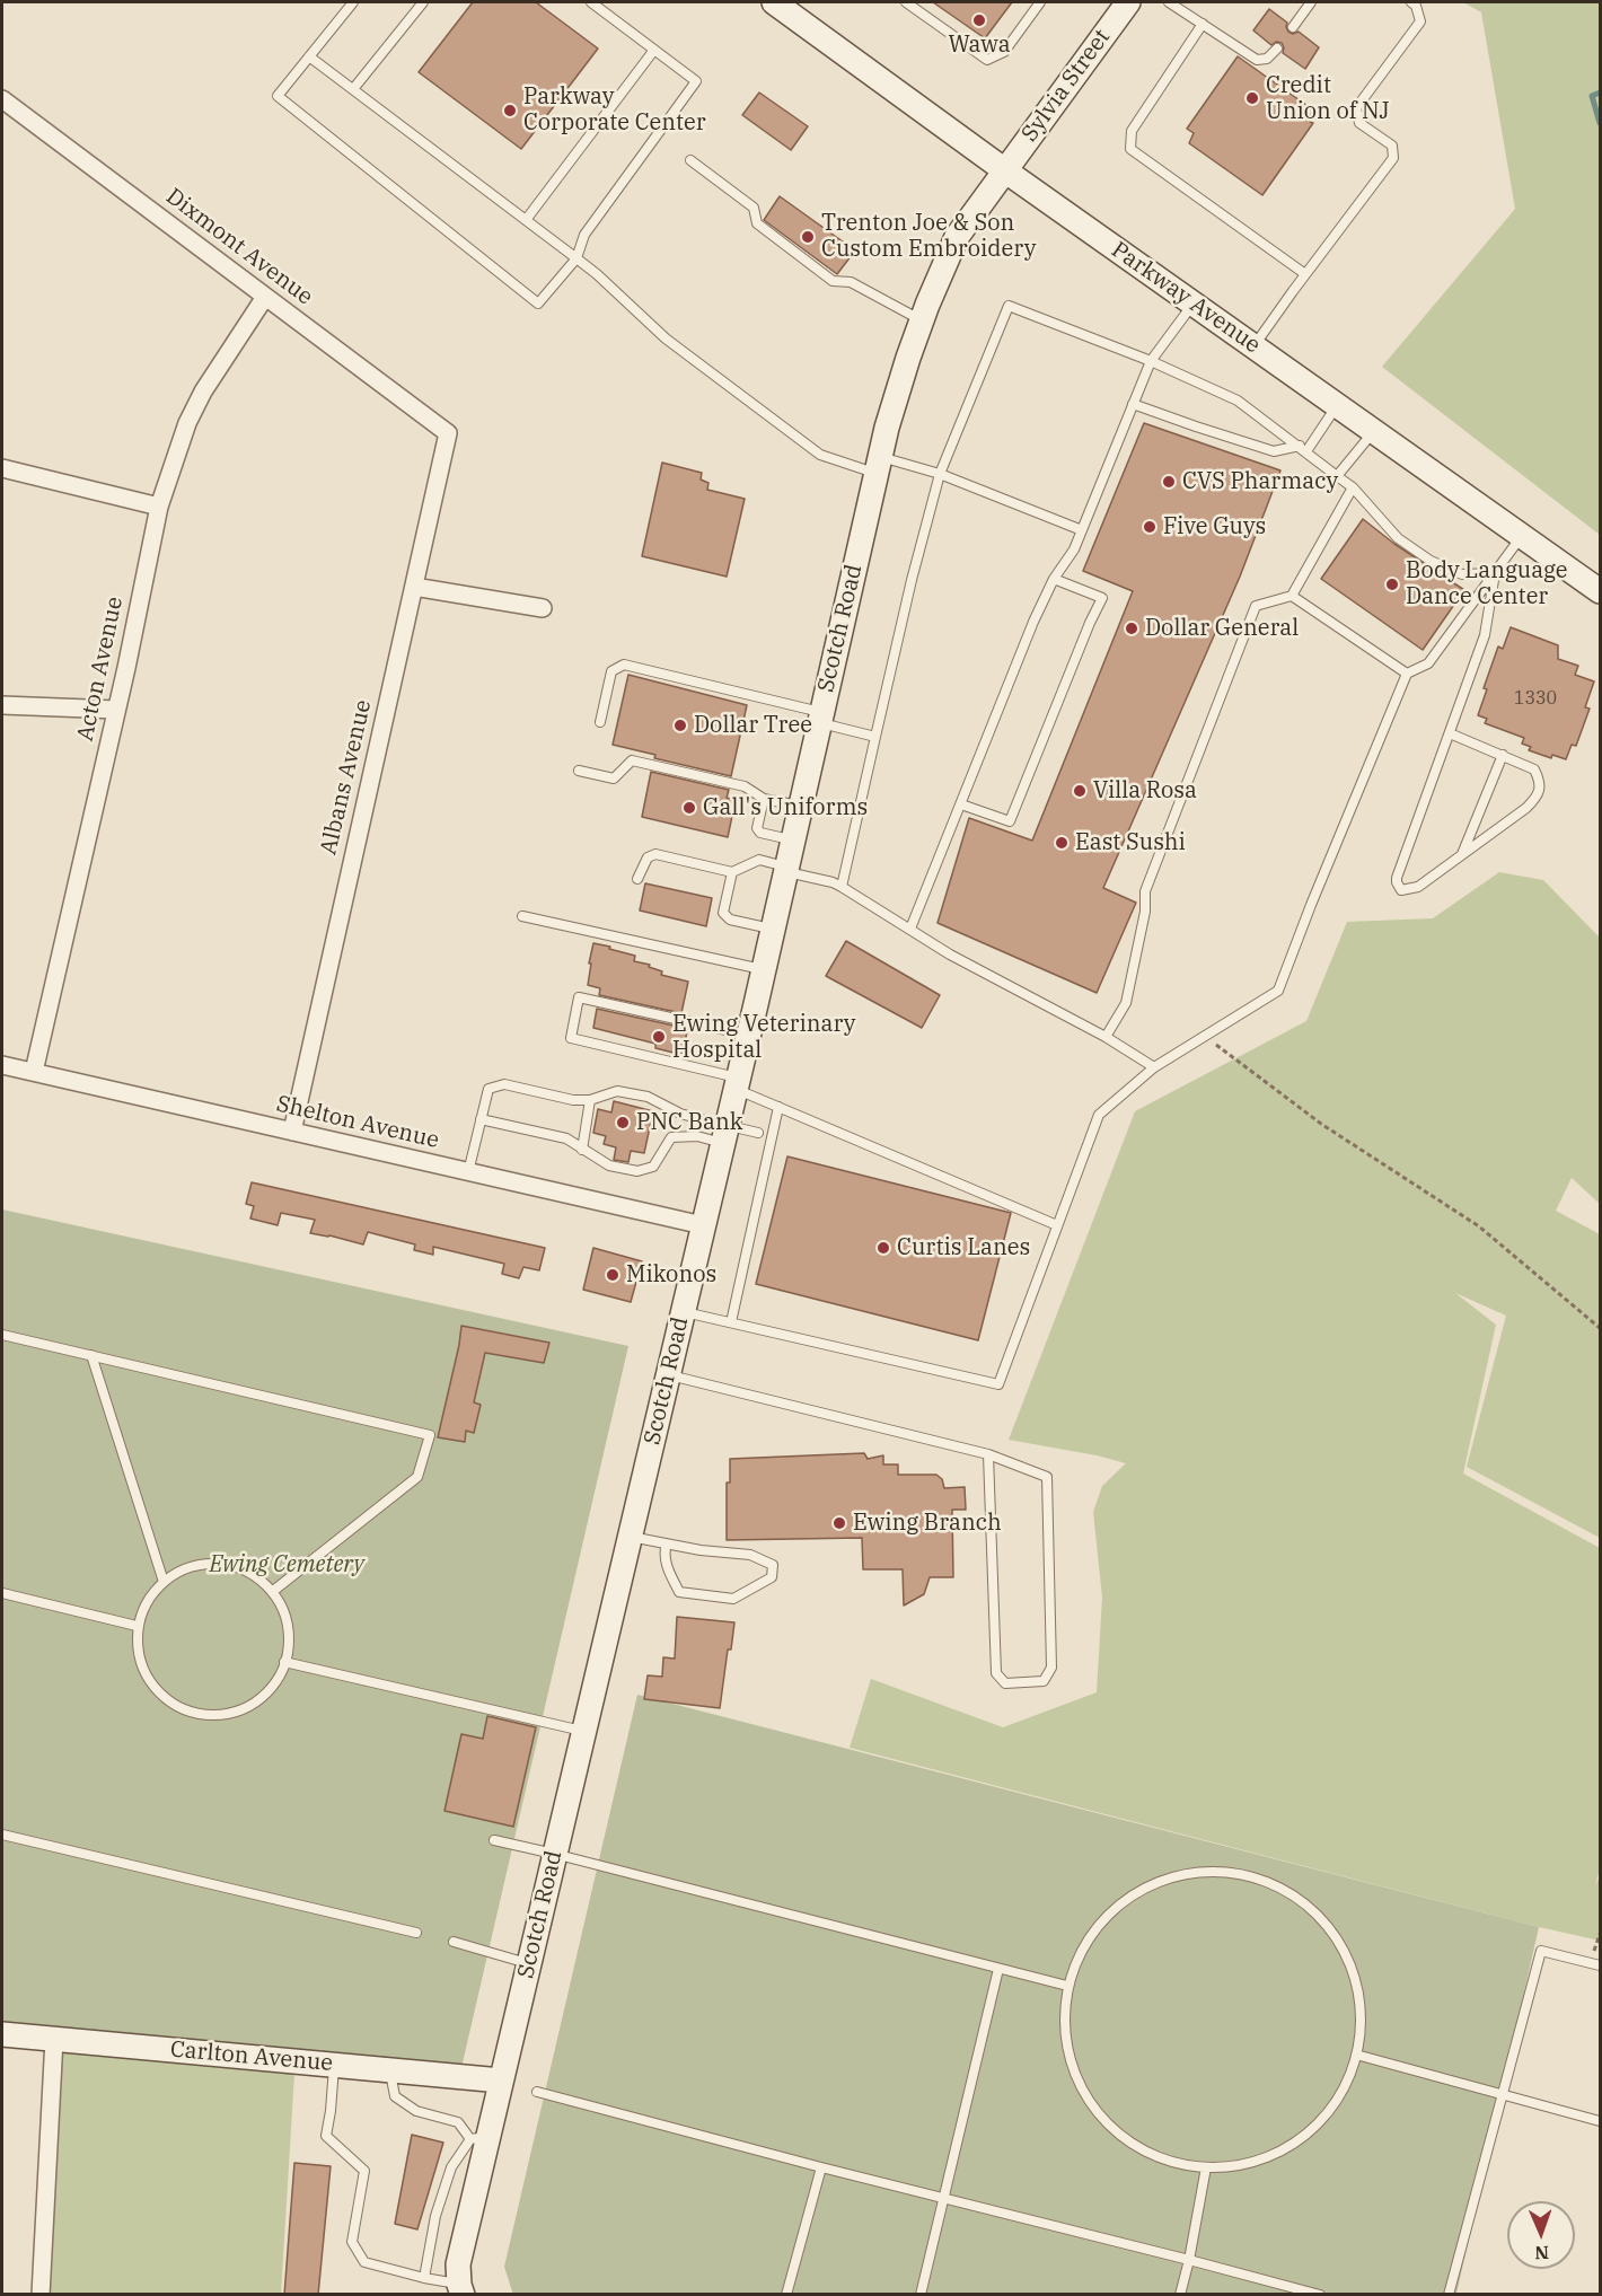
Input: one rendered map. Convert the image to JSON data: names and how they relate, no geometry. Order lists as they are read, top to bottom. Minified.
{"streets":{"main road":["Sylvia Street","Parkway Avenue","Scotch Road","Carlton Avenue"],"street":["Dixmont Avenue","Acton Avenue","Albans Avenue","Shelton Avenue"]},"crossings":[["Sylvia Street","Parkway Avenue"],["Sylvia Street","Scotch Road"],["Dixmont Avenue","Acton Avenue"],["Dixmont Avenue","Albans Avenue"],["Parkway Avenue","Scotch Road"],["Scotch Road","Shelton Avenue"],["Scotch Road","Carlton Avenue"],["Acton Avenue","Shelton Avenue"],["Albans Avenue","Shelton Avenue"]],"parks":["Ewing Cemetery"],"places":["Wawa","Credit Union of NJ","Parkway Corporate Center","Trenton Joe & Son Custom Embroidery","CVS Pharmacy","Five Guys","Body Language Dance Center","Dollar General","Dollar Tree","Villa Rosa","Gall's Uniforms","East Sushi","Ewing Veterinary Hospital","PNC Bank","Curtis Lanes","Mikonos","Ewing Branch"],"house_numbers":["1330"],"north":"bottom"}
